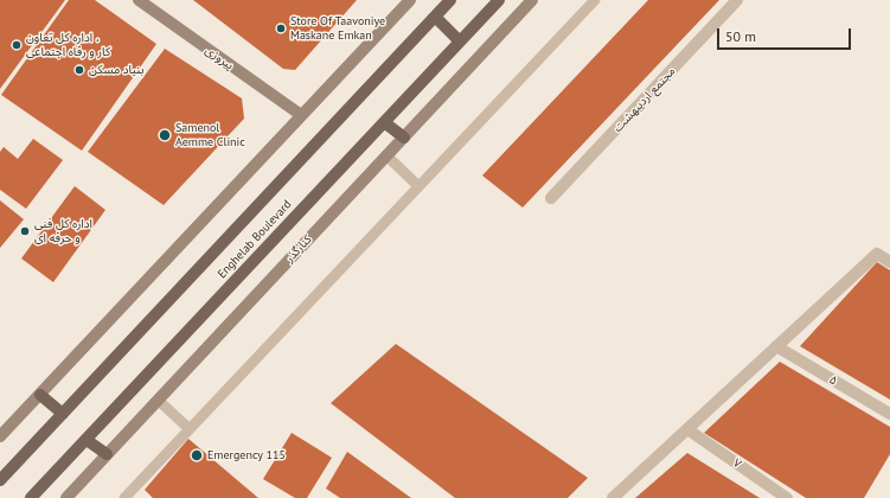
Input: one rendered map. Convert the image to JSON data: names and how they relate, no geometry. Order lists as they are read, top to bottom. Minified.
{"streets":{"main road":["پیروزی","Enghelab Boulevard","کنارگذر"],"street":["مجتمع اردیبهشت","۵","۷"]},"places":["Store Of Taavoniye Maskane Emkan","اداره کل تعاون ، کار و رفاه اجتماعی","بنیاد مسکن","Samenol Aemme Clinic","اداره کل فنی و حرفه ای","Emergency 115"],"scale_bar":"50 m"}
